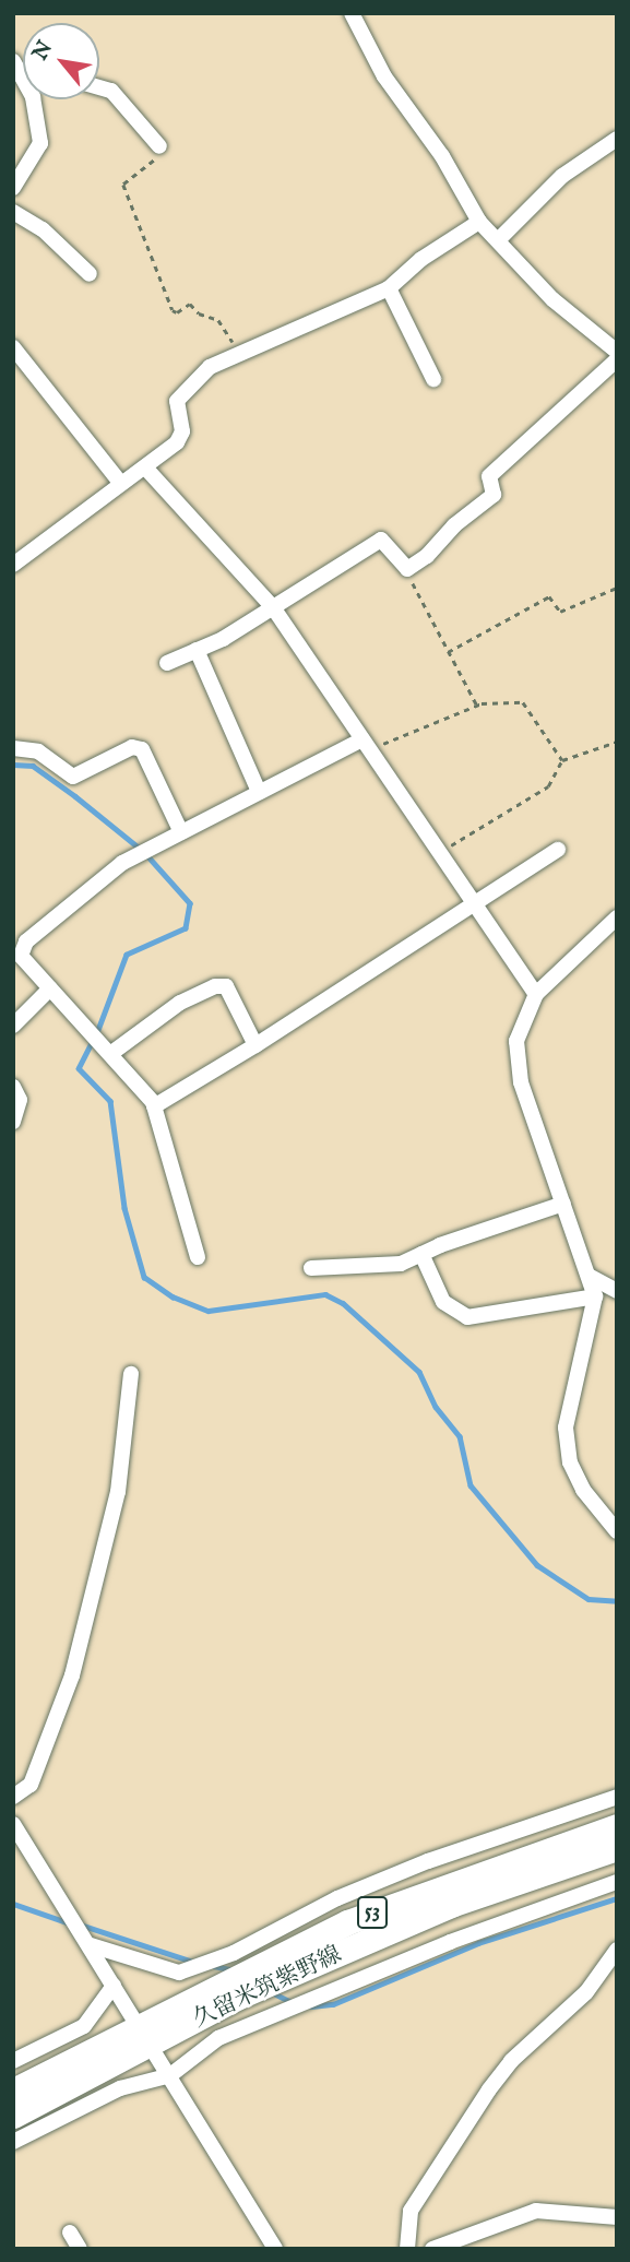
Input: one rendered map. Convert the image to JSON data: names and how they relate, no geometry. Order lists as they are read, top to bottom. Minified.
{"streets":{"main road":["53","久留米筑紫野線"]},"north":"top left"}
